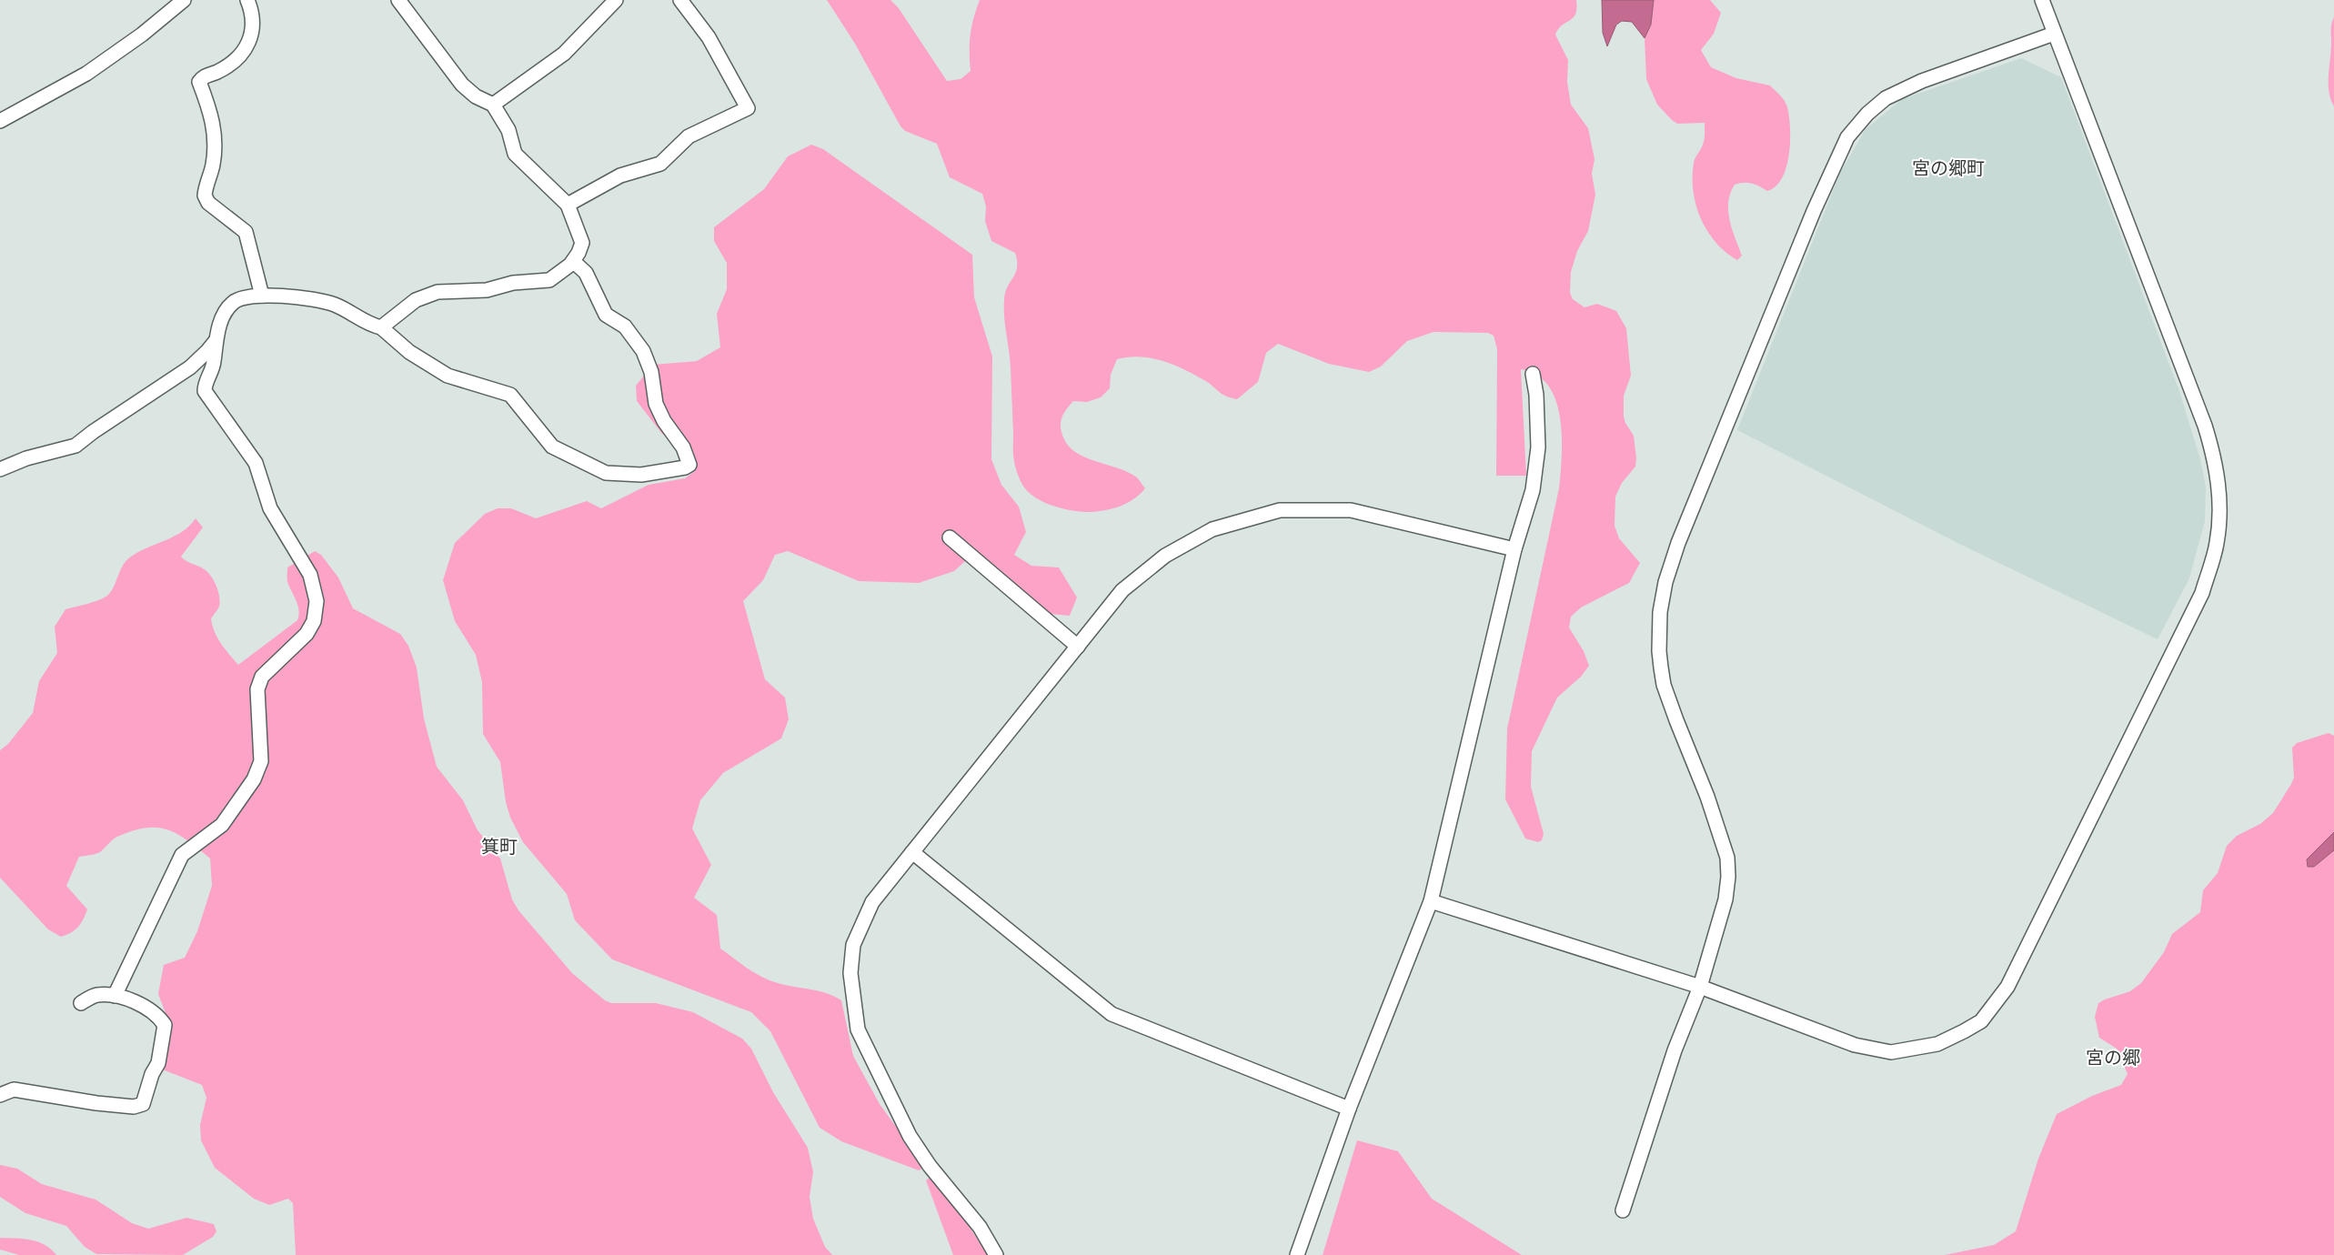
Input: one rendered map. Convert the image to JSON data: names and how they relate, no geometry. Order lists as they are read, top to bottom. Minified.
{"districts":["宮の郷町","箕町","宮の郷"]}
